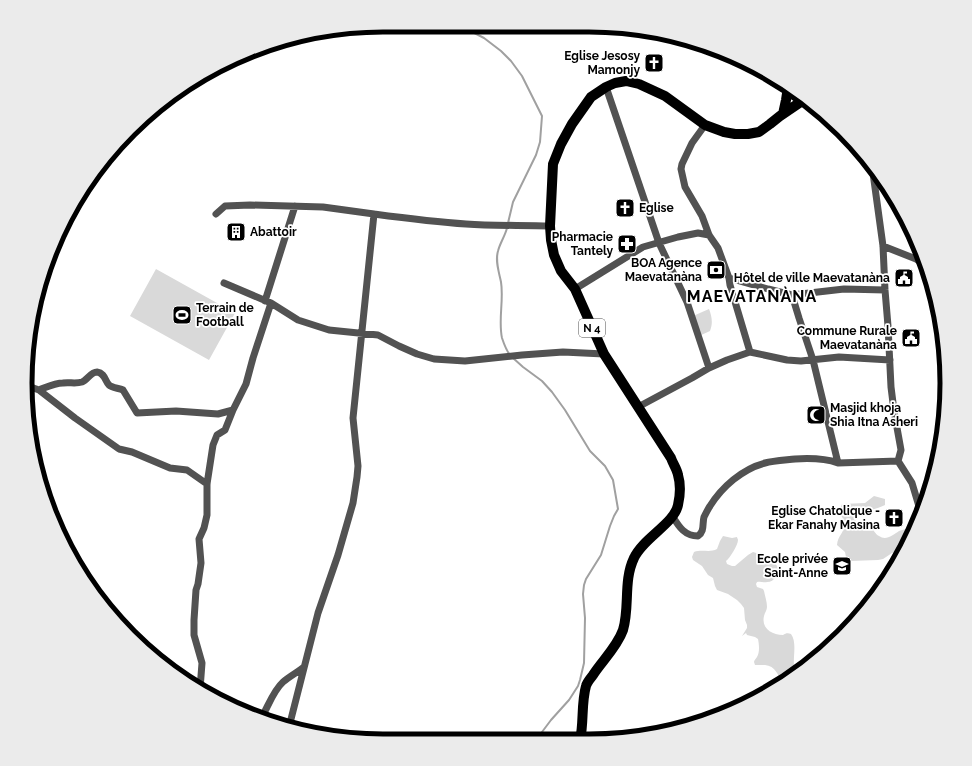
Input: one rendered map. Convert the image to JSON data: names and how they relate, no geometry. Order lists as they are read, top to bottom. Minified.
{"streets":{"main road":["N 4"]},"districts":["MAEVATANÀNA"],"places":{"church":["Eglise Jesosy Mamonjy","Eglise","Eglise Chatolique - Ekar Fanahy Masina"],"building":["Abattoir"],"pharmacy":["Pharmacie Tantely"],"bank":["BOA Agence Maevatanàna"],"public building":["Hôtel de ville Maevatanàna","Commune Rurale Maevatanàna"],"sports":["Terrain de Football"],"mosque":["Masjid khoja Shia Itna Asheri"],"school or university":["Ecole privée Saint-Anne"]}}
